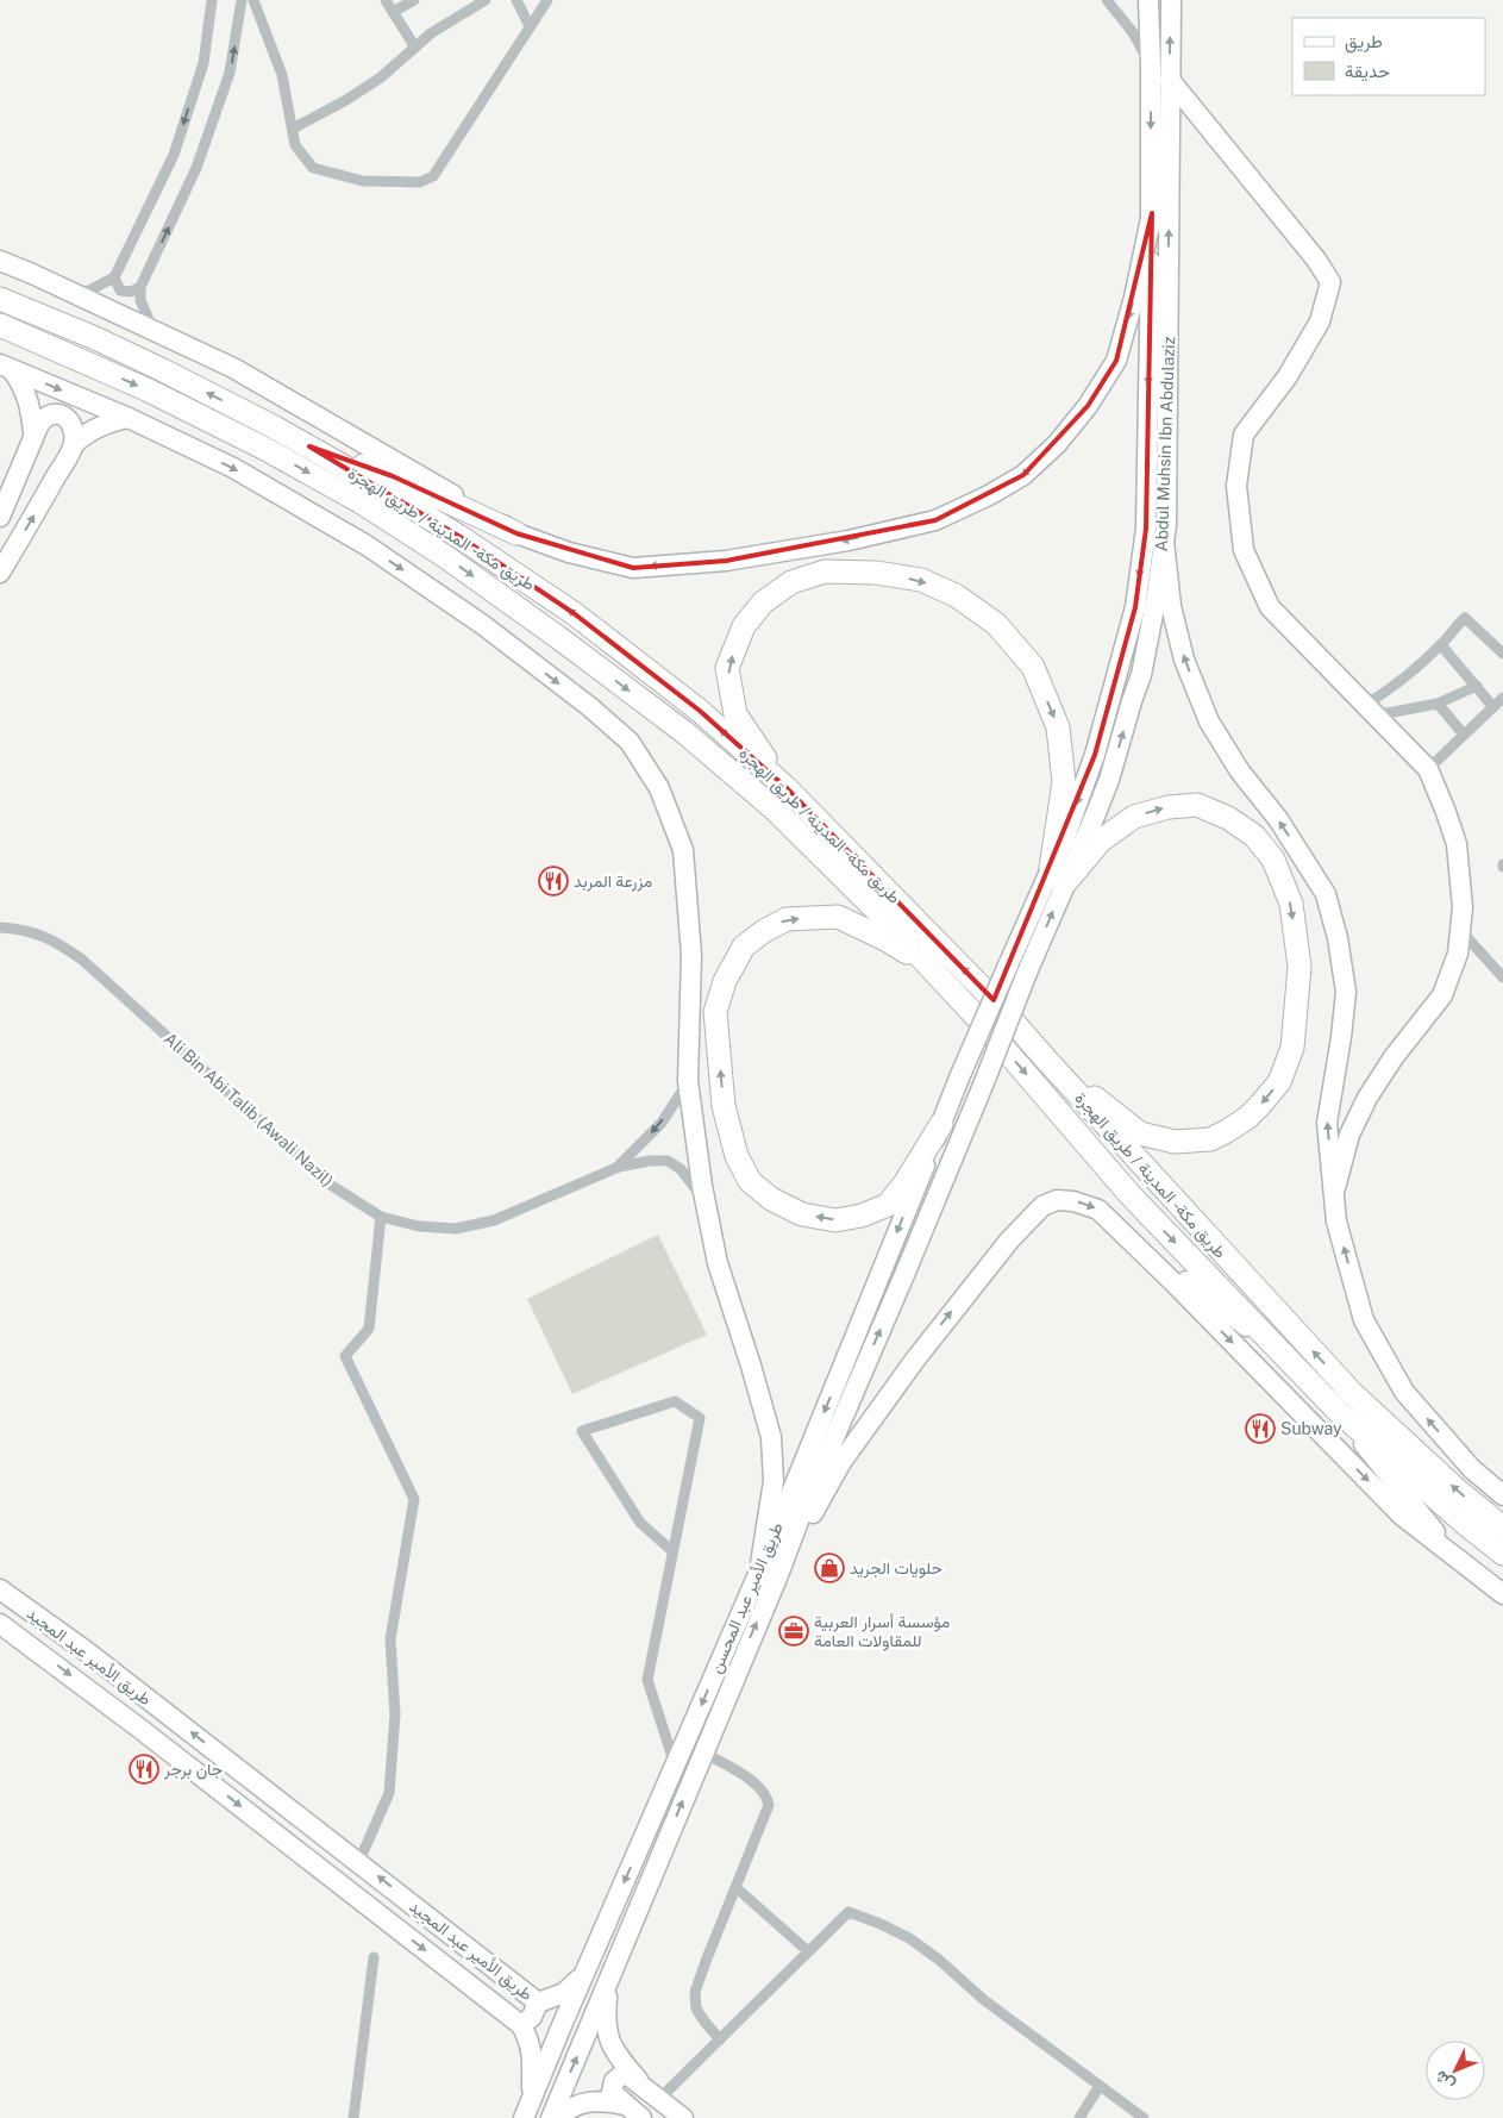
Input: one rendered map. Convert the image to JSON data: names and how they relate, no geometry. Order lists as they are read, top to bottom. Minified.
{"streets":{"highway":["طريق مكة - المدينة / طريق الهجرة"],"main road":["Abdul Muhsin Ibn Abdulaziz","طريق الأمير عبد المحسن","طريق الأمير عبد المجيد"],"street":["Ali Bin Abi Talib (Awali Nazil)"]},"crossings":[["Abdul Muhsin Ibn Abdulaziz","طريق الأمير عبد المحسن"]],"places":{"restaurant":["مزرعة المربد","Subway","جان برجر"],"shop":["حلويات الجريد"],"office":["مؤسسة أسرار العربية للمقاولات العامة"]},"legend":["طريق","حديقة"],"north":"bottom left"}
